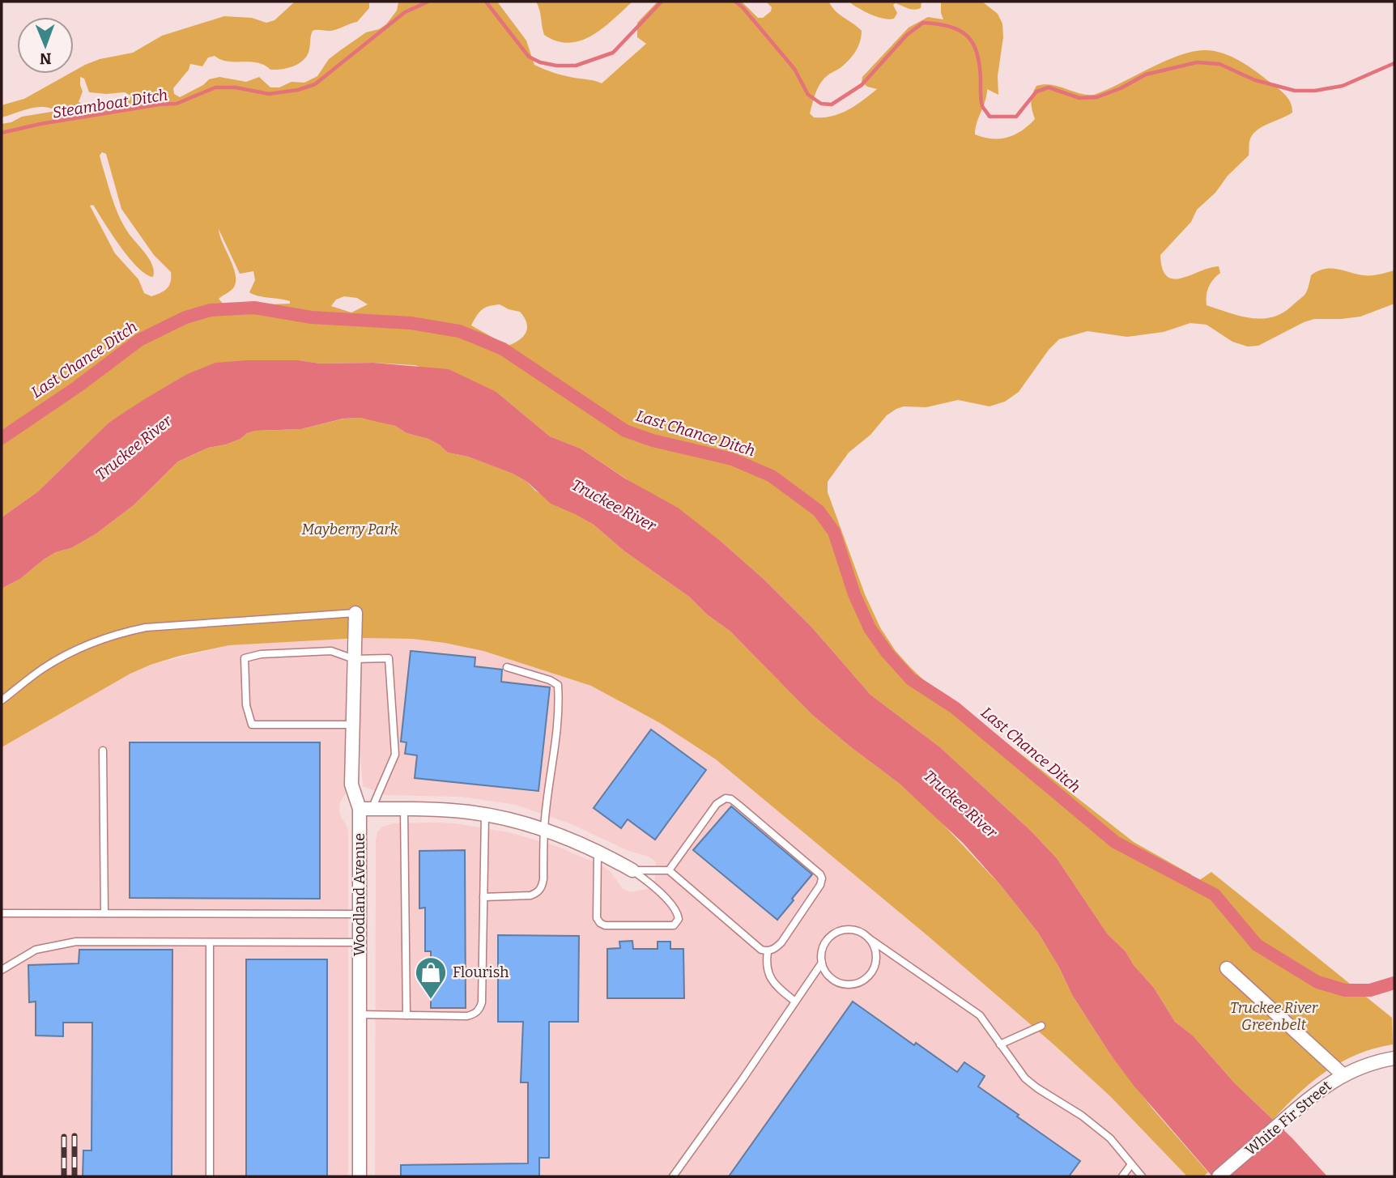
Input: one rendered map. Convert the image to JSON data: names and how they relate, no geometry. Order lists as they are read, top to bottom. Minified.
{"streets":{"street":["Woodland Avenue","White Fir Street"]},"water":["Steamboat Ditch","Last Chance Ditch","Truckee River"],"parks":["Mayberry Park","Truckee River Greenbelt"],"places":{"shop":["Flourish"]},"north":"bottom"}
